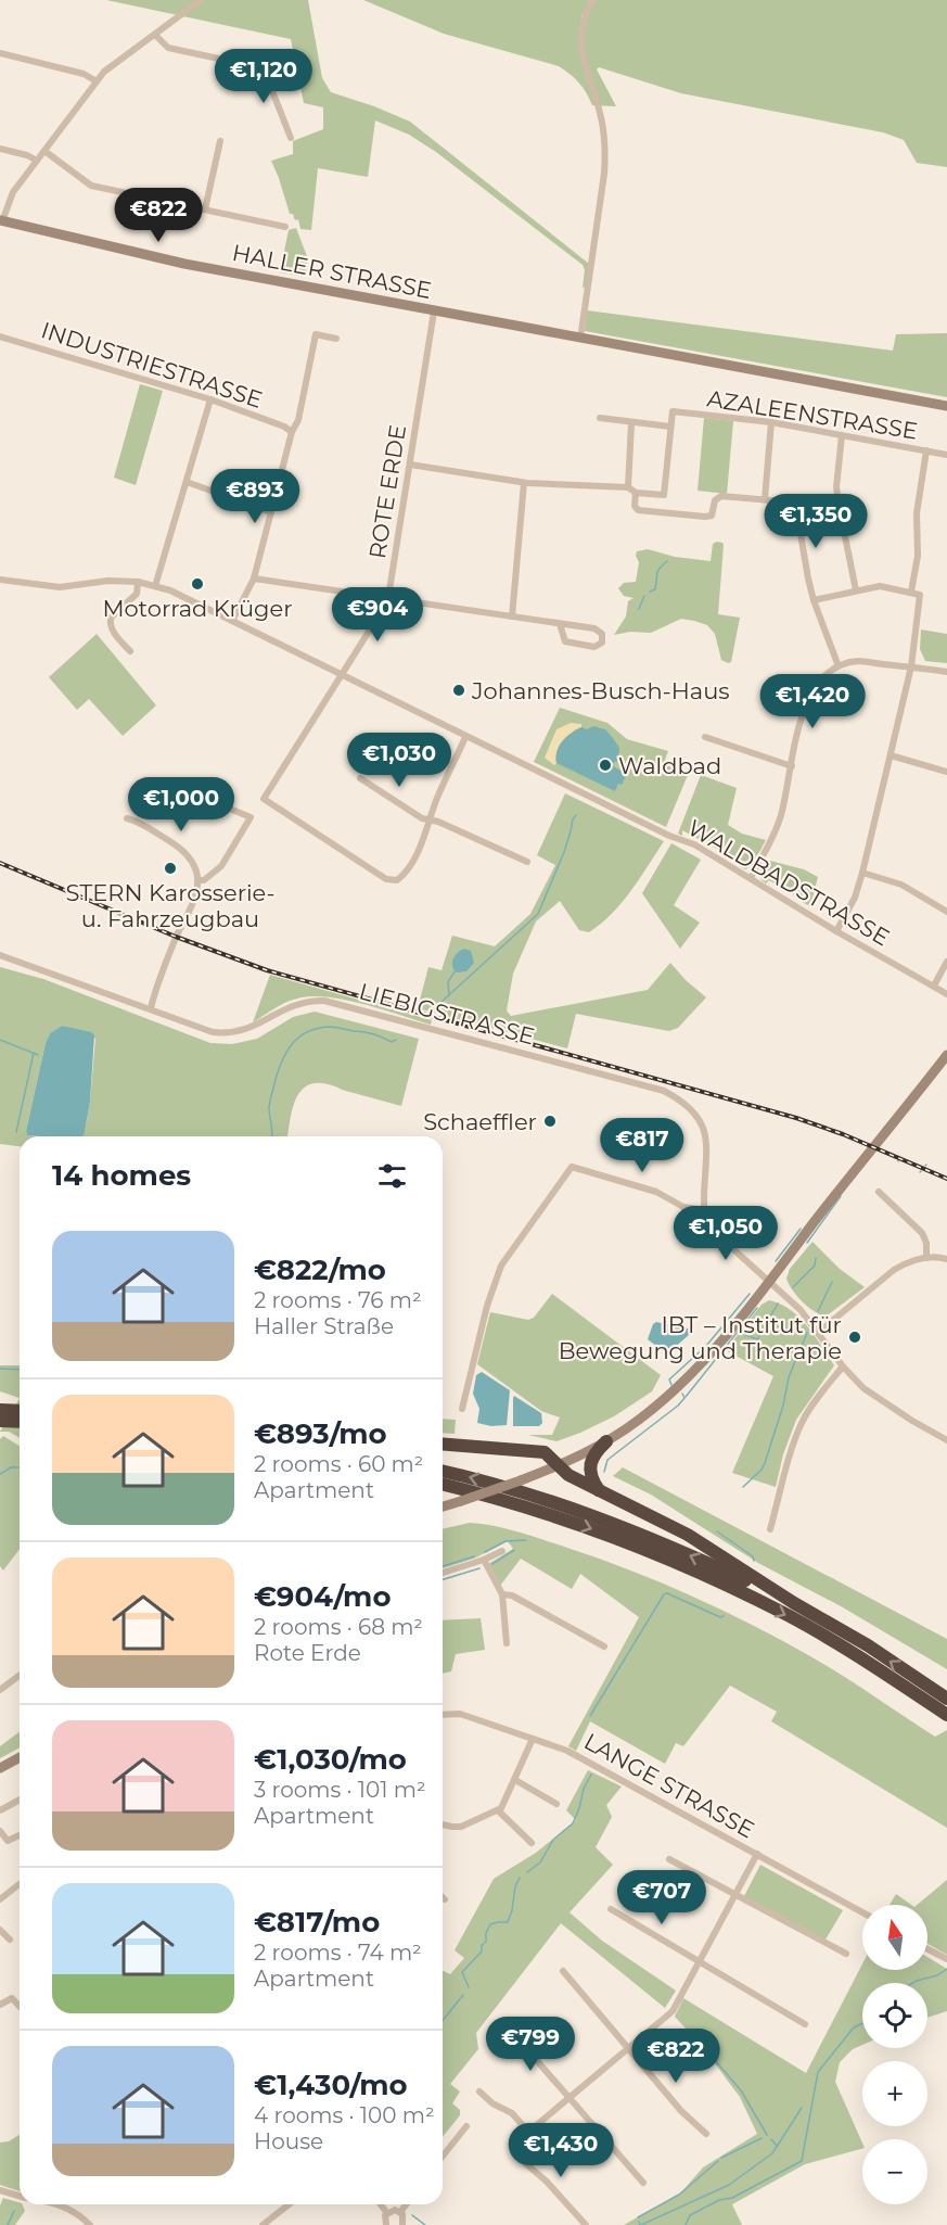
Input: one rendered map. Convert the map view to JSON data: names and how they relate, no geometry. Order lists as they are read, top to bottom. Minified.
{"streets":{"main road":["HALLER STRASSE"],"street":["INDUSTRIESTRASSE","AZALEENSTRASSE","ROTE ERDE","WALDBADSTRASSE","LIEBIGSTRASSE","LANGE STRASSE"]},"crossings":[["HALLER STRASSE","ROTE ERDE"],["ROTE ERDE","WALDBADSTRASSE"]],"places":["Motorrad Krüger","Johannes-Busch-Haus","Waldbad","STERN Karosserie- u. Fahrzeugbau","Schaeffler","IBT – Institut für Bewegung und Therapie"],"north":"top","page":{"price":["€1,120","€822","€893","€1,350","€904","€1,420","€1,030","€1,000","€817","€1,050","€707","€799","€822","€1,430"],"heading":"14 homes","list":[{"name":"€822/mo","note":"2 rooms · 76 m² · Haller Straße"},{"name":"€893/mo","note":"2 rooms · 60 m² · Apartment"},{"name":"€904/mo","note":"2 rooms · 68 m² · Rote Erde"},{"name":"€1,030/mo","note":"3 rooms · 101 m² · Apartment"},{"name":"€817/mo","note":"2 rooms · 74 m² · Apartment"},{"name":"€1,430/mo","note":"4 rooms · 100 m² · House"}],"map_buttons":["+","−"]}}
